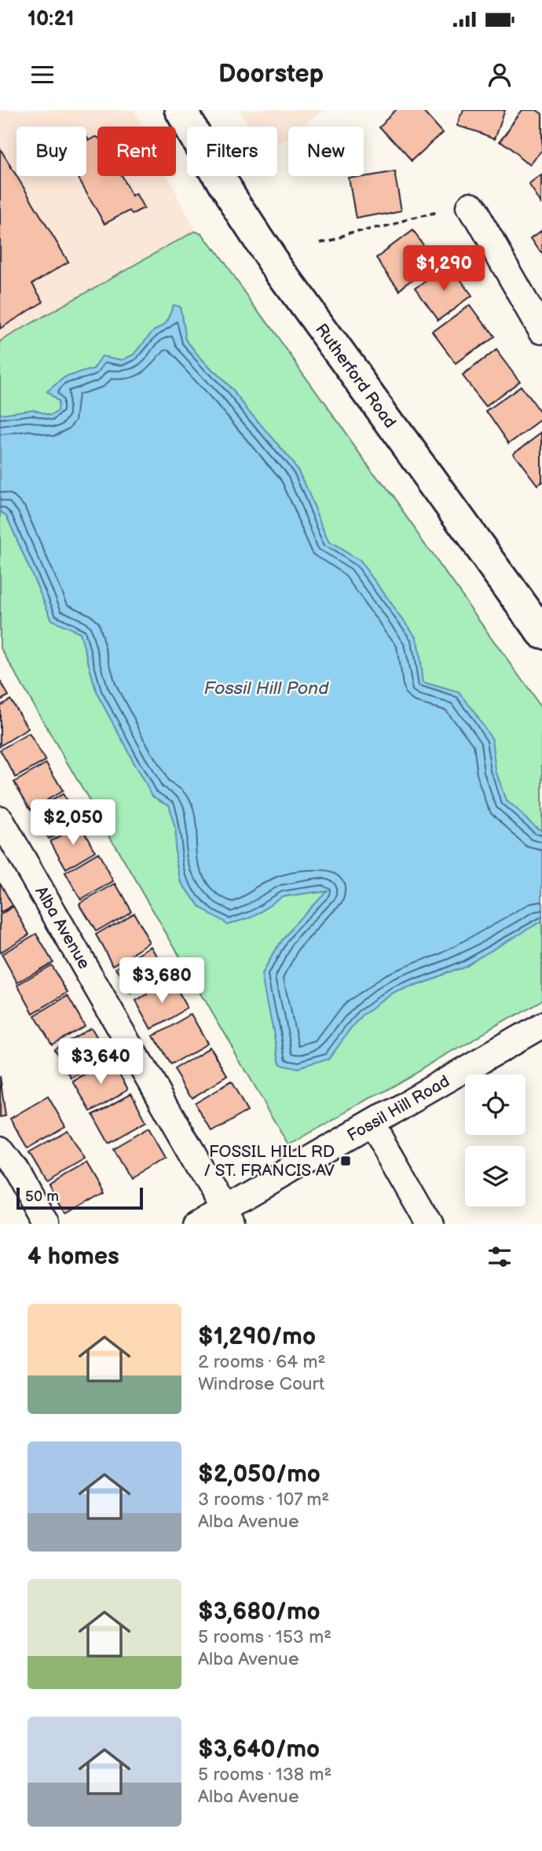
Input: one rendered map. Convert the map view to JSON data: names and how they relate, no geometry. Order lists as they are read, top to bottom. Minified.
{"streets":{"main road":["Rutherford Road"],"street":["Alba Avenue","Fossil Hill Road"]},"crossings":[["Alba Avenue","Fossil Hill Road"]],"water":["Fossil Hill Pond"],"places":{"transit":["FOSSIL HILL RD / ST. FRANCIS AV"]},"scale_bar":"50 m","page":{"status":"10:21","header":"Doorstep","chip":["Buy","Rent","Filters","New"],"price":["$1,290","$2,050","$3,680","$3,640"],"scale":"50 m","heading":"4 homes","list":[{"name":"$1,290/mo","note":"2 rooms · 64 m² · Windrose Court"},{"name":"$2,050/mo","note":"3 rooms · 107 m² · Alba Avenue"},{"name":"$3,680/mo","note":"5 rooms · 153 m² · Alba Avenue"},{"name":"$3,640/mo","note":"5 rooms · 138 m² · Alba Avenue"}]}}
